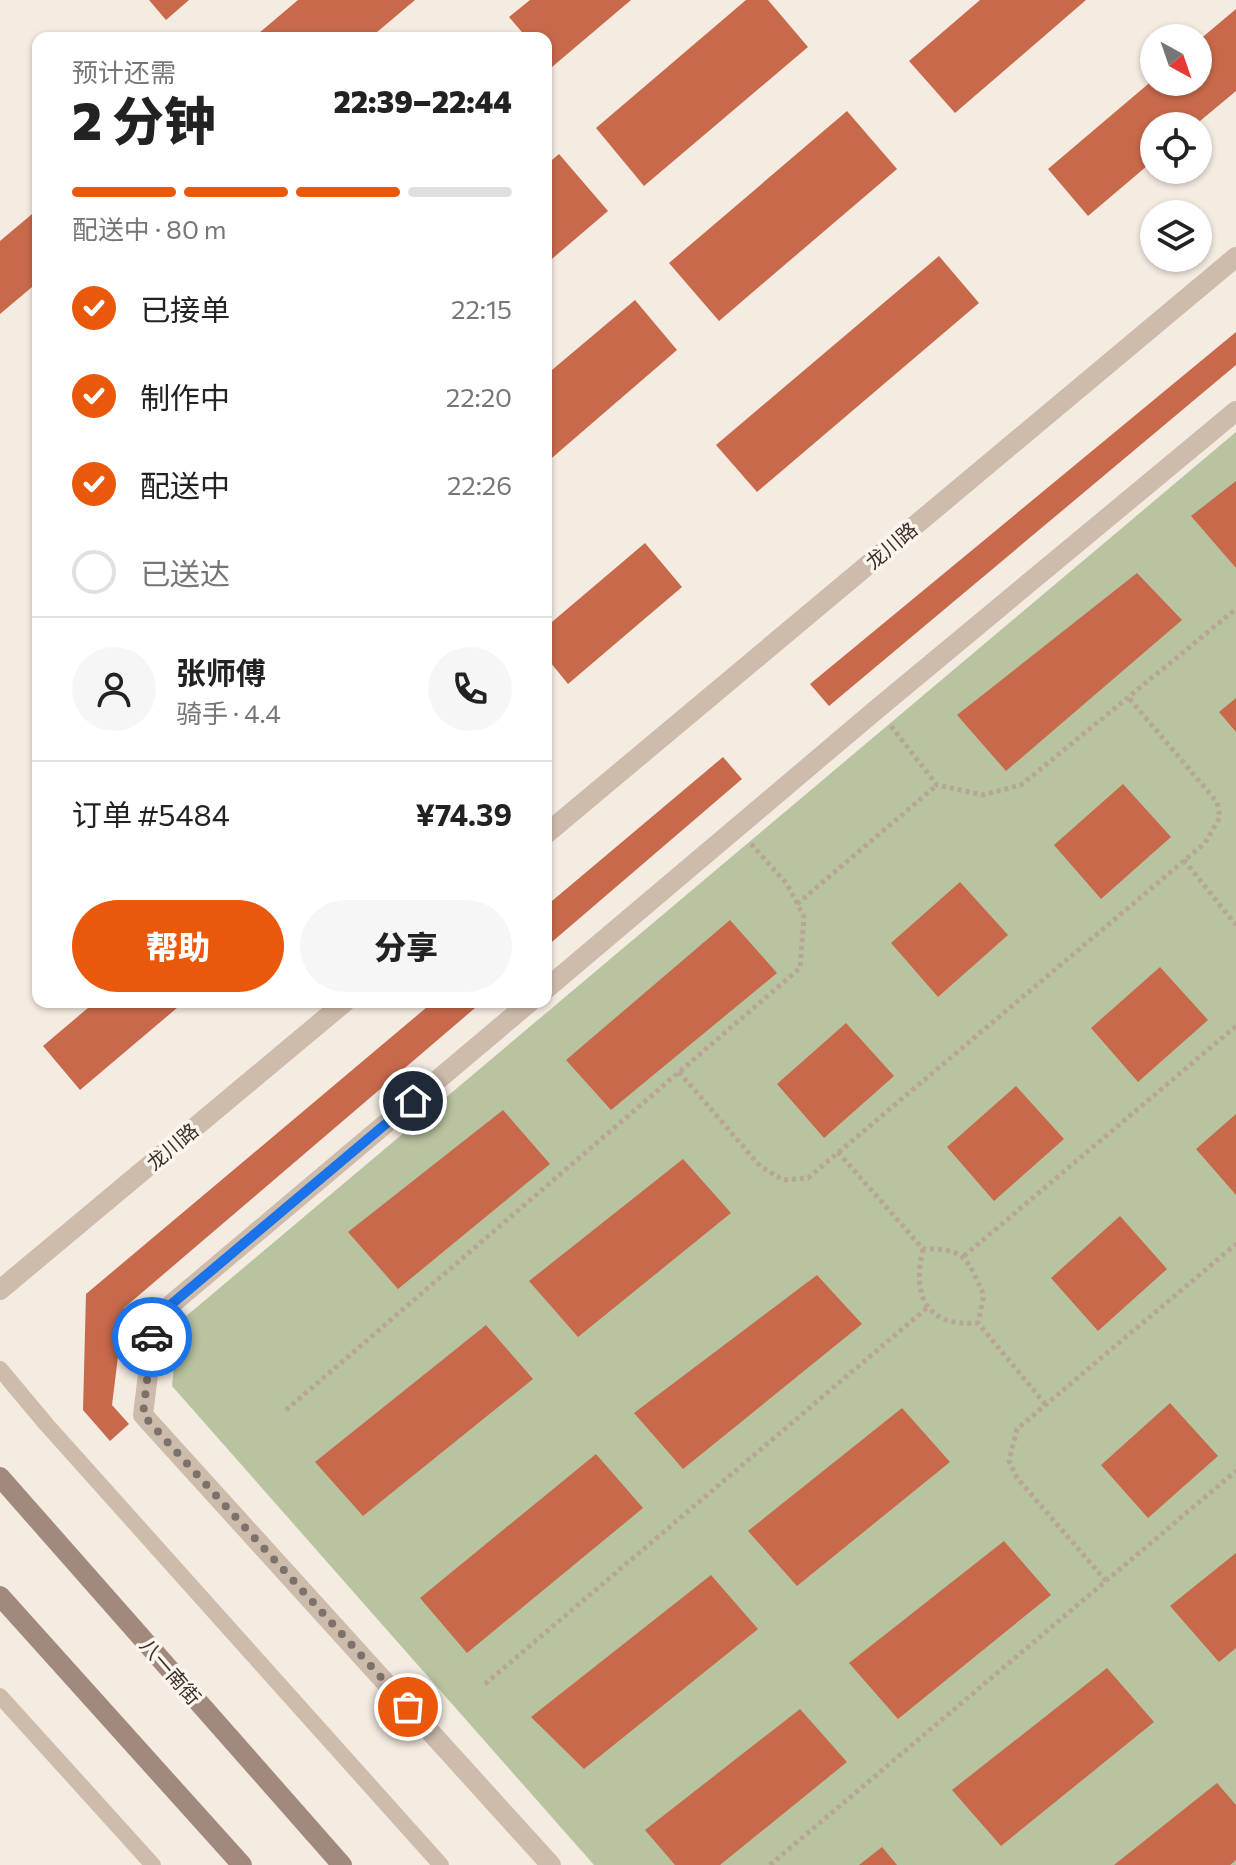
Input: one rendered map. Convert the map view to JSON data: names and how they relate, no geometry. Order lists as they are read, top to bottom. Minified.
{"streets":{"main road":["八一南街"],"street":["龙川路"]},"north":"bottom right","page":{"heading":["2 分钟","预计还需","22:39–22:44"],"panel":["张师傅","骑手 · 4.4","订单 #5484","¥74.39"],"bar":"配送中 · 80 m","list":[["已接单","22:15"],["制作中","22:20"],["配送中","22:26"],"已送达"],"buttons":["帮助","分享"]}}
